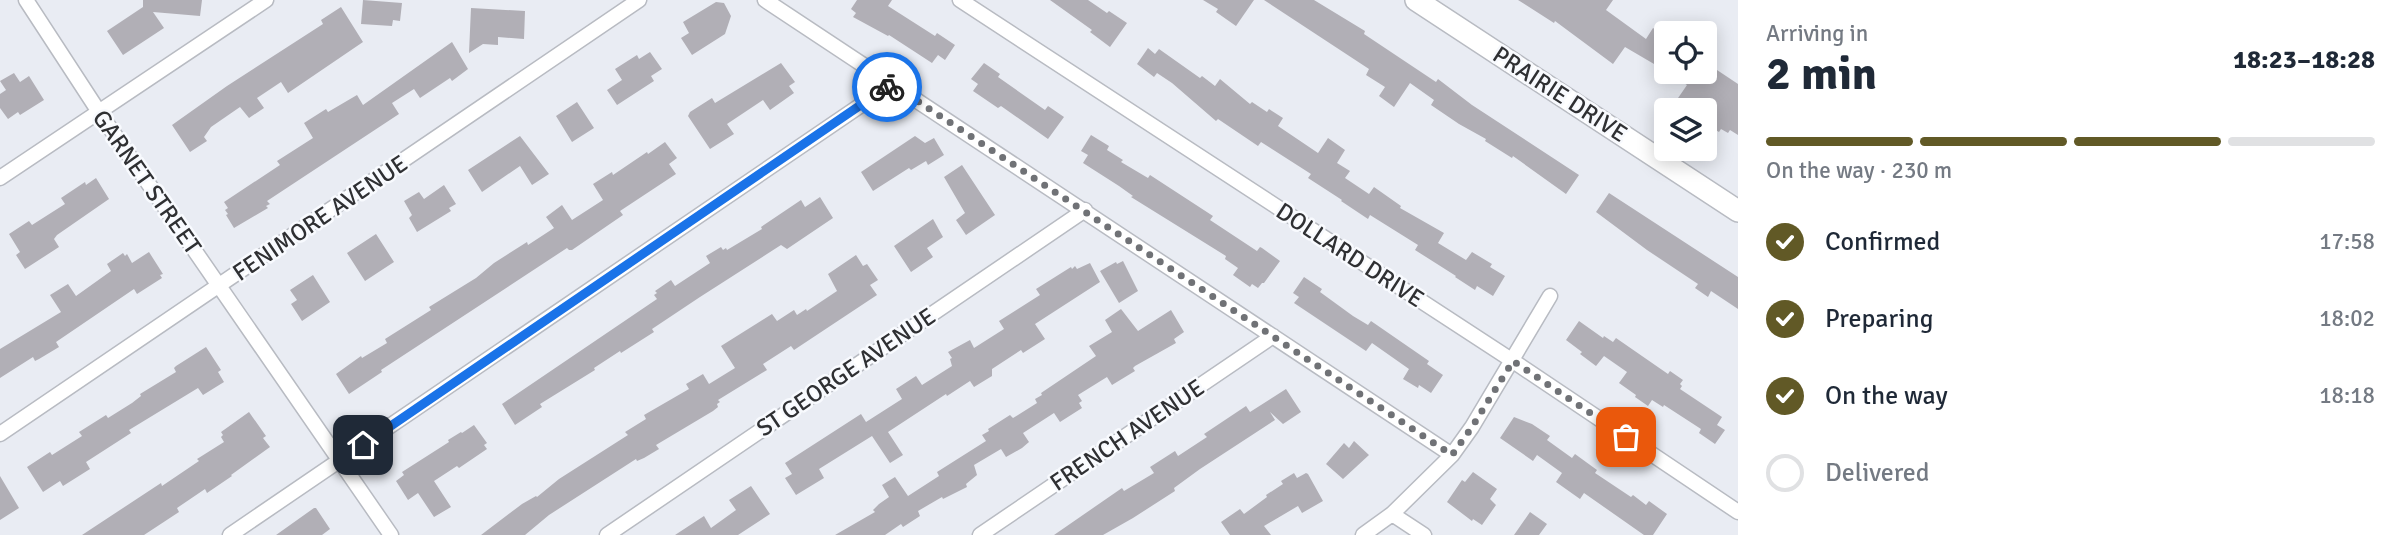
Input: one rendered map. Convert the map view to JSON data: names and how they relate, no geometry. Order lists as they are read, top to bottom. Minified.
{"streets":{"street":["PRAIRIE DRIVE","GARNET STREET","FENIMORE AVENUE","DOLLARD DRIVE","ST GEORGE AVENUE","FRENCH AVENUE"]},"crossings":[["GARNET STREET","FENIMORE AVENUE"]],"page":{"heading":["2 min","Arriving in","18:23–18:28"],"bar":"On the way · 230 m","list":[["Confirmed","17:58"],["Preparing","18:02"],["On the way","18:18"],"Delivered"]}}
